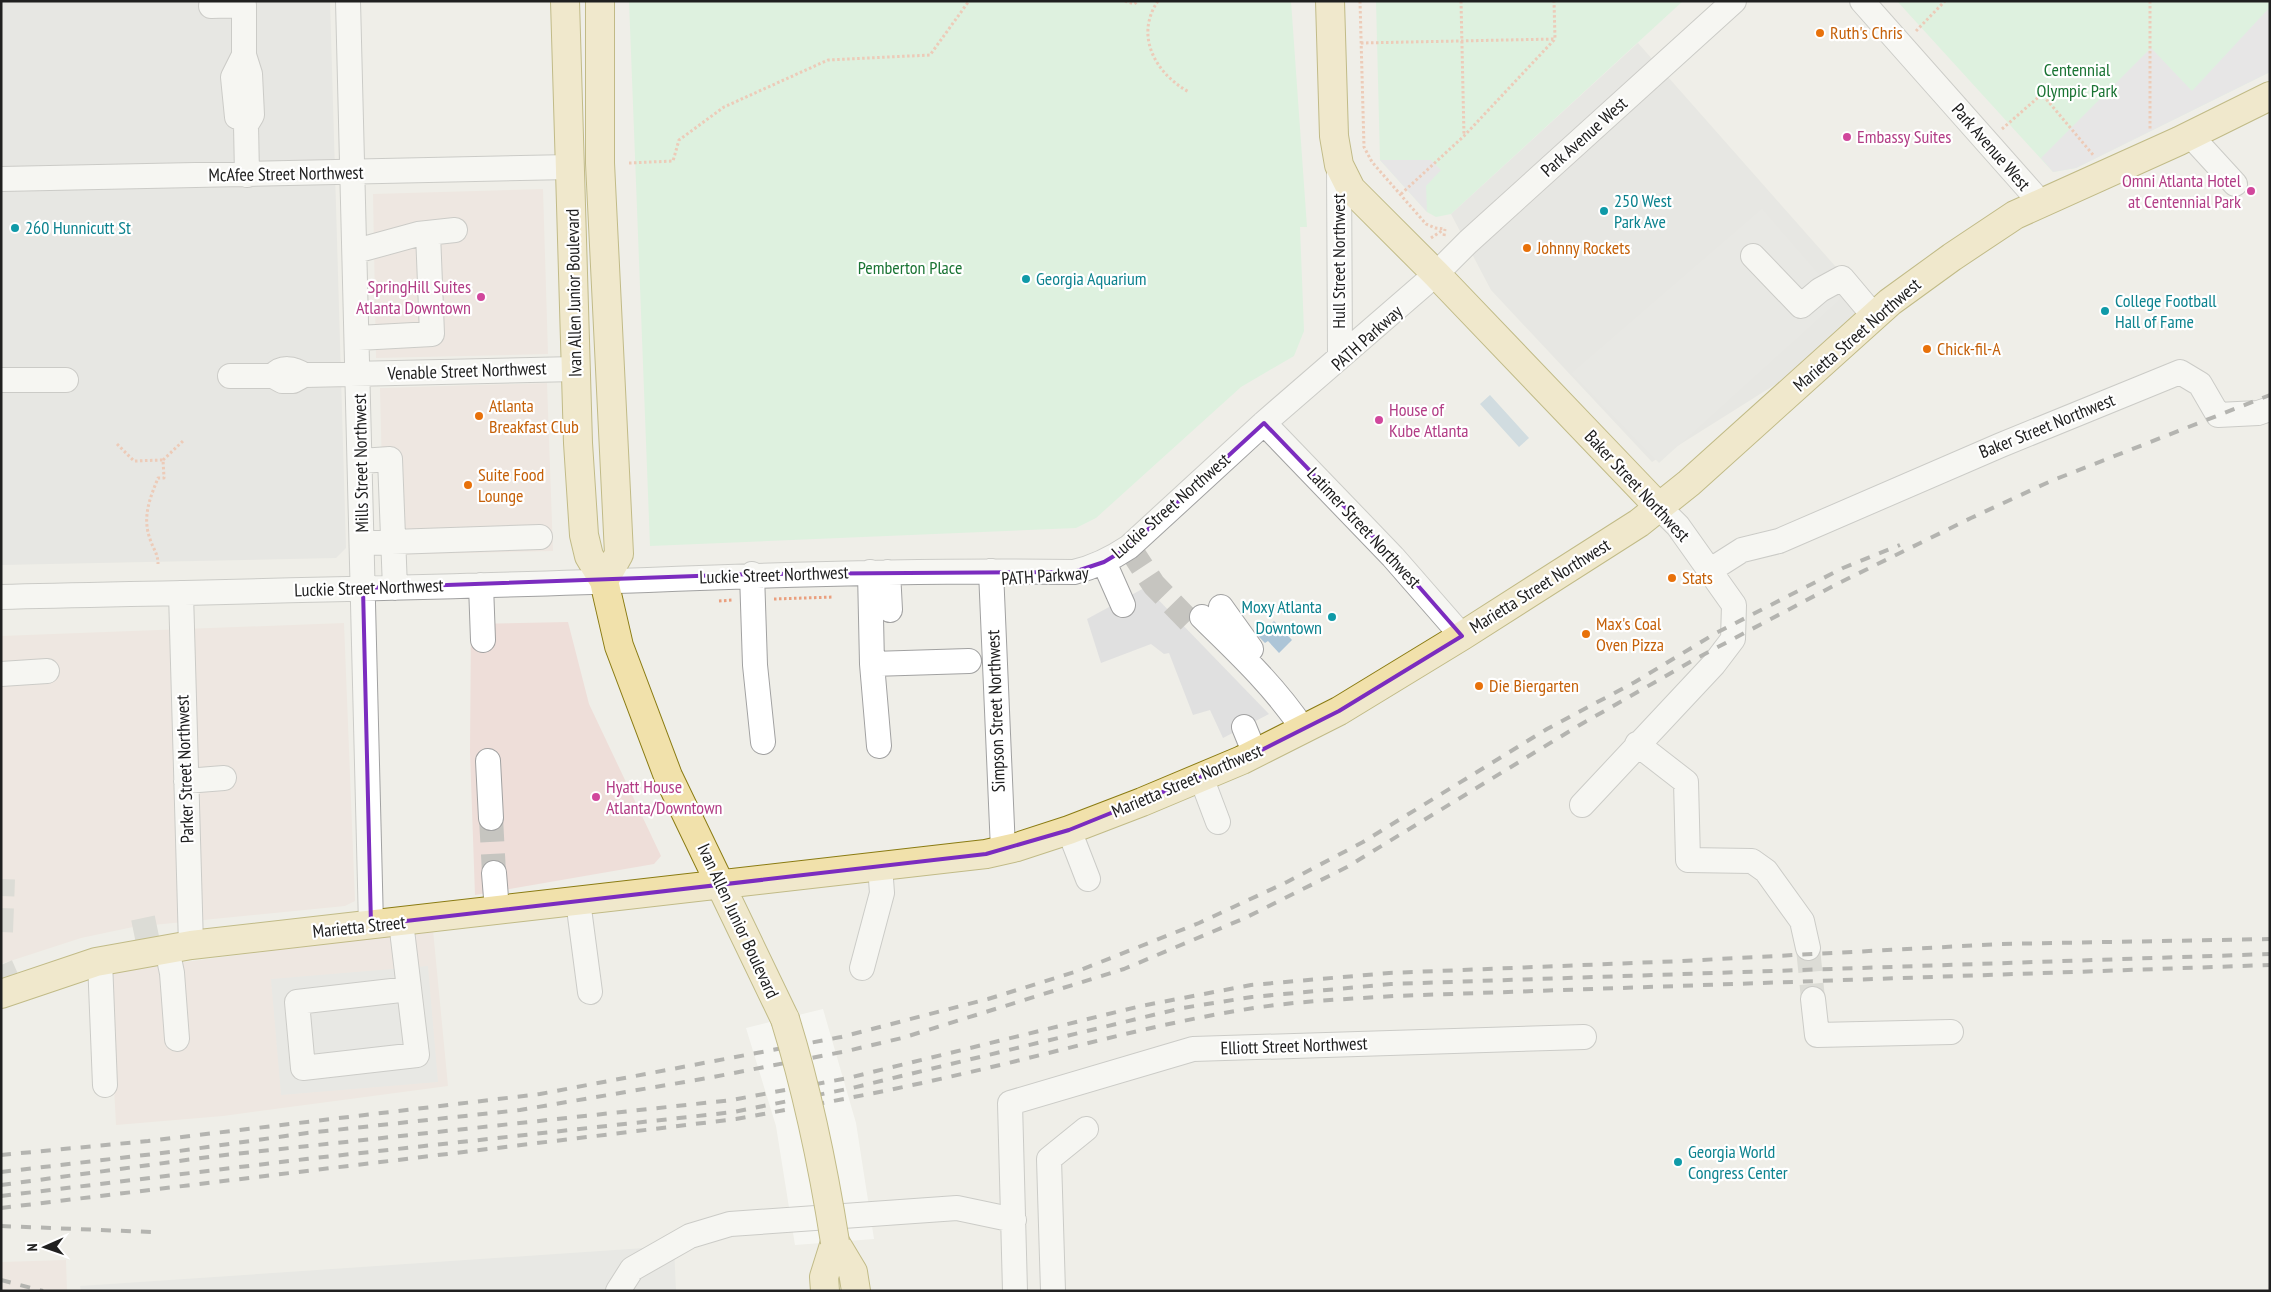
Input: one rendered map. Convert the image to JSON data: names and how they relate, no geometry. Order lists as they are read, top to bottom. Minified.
{"streets":{"main road":["Ivan Allen Junior Boulevard","Marietta Street Northwest","Baker Street Northwest","Marietta Street"],"street":["Park Avenue West","McAfee Street Northwest","Hull Street Northwest","Venable Street Northwest","Mills Street Northwest","Luckie Street Northwest","Latimer Street Northwest","Simpson Street Northwest","Parker Street Northwest","Elliott Street Northwest"]},"crossings":[["Park Avenue West","Marietta Street Northwest"],["Park Avenue West","Baker Street Northwest"],["Park Avenue West","Luckie Street Northwest"],["McAfee Street Northwest","Ivan Allen Junior Boulevard"],["McAfee Street Northwest","Mills Street Northwest"],["Hull Street Northwest","Baker Street Northwest"],["Hull Street Northwest","Luckie Street Northwest"],["Ivan Allen Junior Boulevard","Marietta Street Northwest"],["Ivan Allen Junior Boulevard","Venable Street Northwest"],["Ivan Allen Junior Boulevard","Luckie Street Northwest"],["Ivan Allen Junior Boulevard","Marietta Street"],["Marietta Street Northwest","Baker Street Northwest"],["Marietta Street Northwest","Latimer Street Northwest"],["Marietta Street Northwest","Simpson Street Northwest"],["Marietta Street Northwest","Marietta Street"],["Venable Street Northwest","Mills Street Northwest"],["Baker Street Northwest","Luckie Street Northwest"],["Mills Street Northwest","Luckie Street Northwest"],["Mills Street Northwest","Marietta Street"],["Luckie Street Northwest","Latimer Street Northwest"],["Luckie Street Northwest","Simpson Street Northwest"],["Luckie Street Northwest","Parker Street Northwest"],["Parker Street Northwest","Marietta Street"]],"parks":["Centennial Olympic Park","Pemberton Place"],"places":["Ruth's Chris","Embassy Suites","Omni Atlanta Hotel at Centennial Park","250 West Park Ave","260 Hunnicutt St","Johnny Rockets","Georgia Aquarium","SpringHill Suites Atlanta Downtown","College Football Hall of Fame","Chick-fil-A","Atlanta Breakfast Club","House of Kube Atlanta","Suite Food Lounge","Stats","Moxy Atlanta Downtown","Max's Coal Oven Pizza","Die Biergarten","Hyatt House Atlanta/Downtown","Georgia World Congress Center"],"north":"left"}
